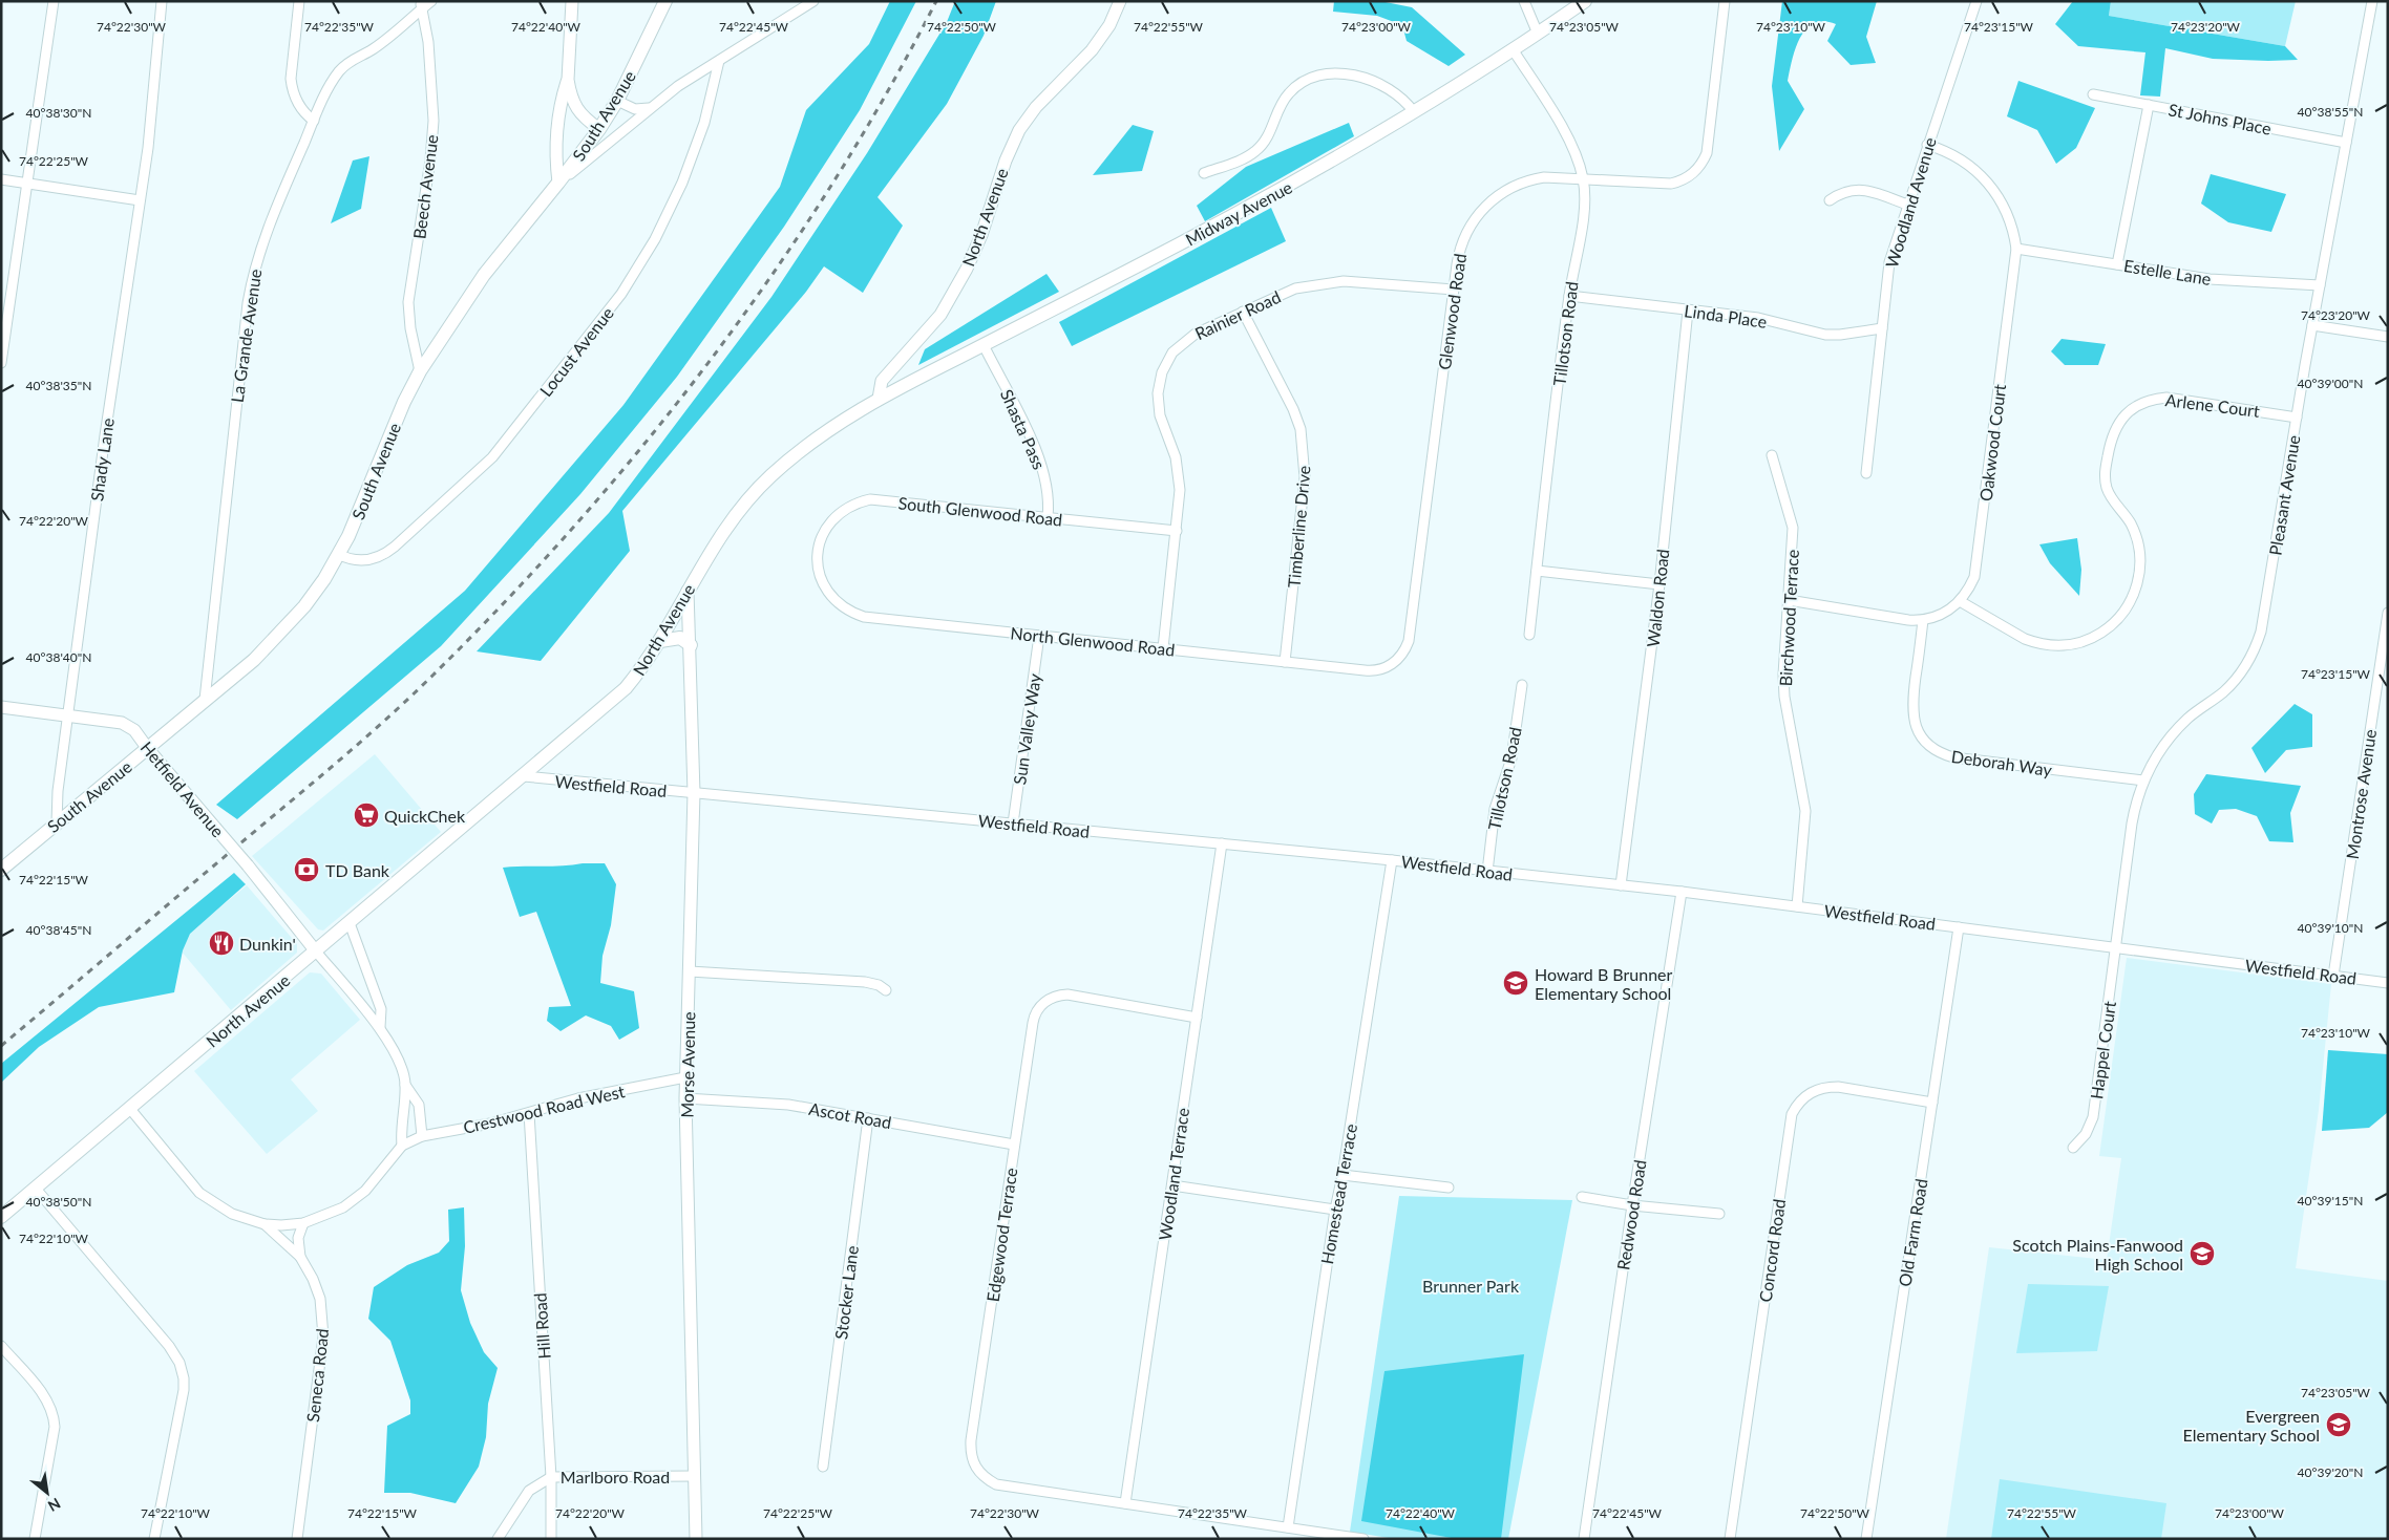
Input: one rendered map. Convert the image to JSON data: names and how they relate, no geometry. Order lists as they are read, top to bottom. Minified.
{"streets":{"main road":["South Avenue","Midway Avenue","North Avenue"],"street":["St Johns Place","Beech Avenue","Woodland Avenue","Estelle Lane","Glenwood Road","Rainier Road","Linda Place","Tillotson Road","La Grande Avenue","Locust Avenue","Arlene Court","Shasta Pass","Oakwood Court","Shady Lane","Pleasant Avenue","South Glenwood Road","Timberline Drive","Waldon Road","Birchwood Terrace","North Glenwood Road","Sun Valley Way","Deborah Way","Westfield Road","Hetfield Avenue","Montrose Avenue","Happel Court","Morse Avenue","Crestwood Road West","Ascot Road","Woodland Terrace","Homestead Terrace","Redwood Road","Old Farm Road","Edgewood Terrace","Concord Road","Stocker Lane","Hill Road","Seneca Road","Marlboro Road"]},"crossings":[["South Avenue","Beech Avenue"],["South Avenue","La Grande Avenue"],["South Avenue","Locust Avenue"],["South Avenue","Shady Lane"],["South Avenue","Hetfield Avenue"],["St Johns Place","Pleasant Avenue"],["Beech Avenue","La Grande Avenue"],["Woodland Avenue","Linda Place"],["Woodland Avenue","Oakwood Court"],["Midway Avenue","North Avenue"],["Midway Avenue","Tillotson Road"],["Midway Avenue","Shasta Pass"],["North Avenue","Westfield Road"],["North Avenue","Hetfield Avenue"],["North Avenue","Morse Avenue"],["North Avenue","Seneca Road"],["Estelle Lane","Oakwood Court"],["Estelle Lane","Pleasant Avenue"],["Glenwood Road","Rainier Road"],["Glenwood Road","Tillotson Road"],["Glenwood Road","North Glenwood Road"],["Rainier Road","South Glenwood Road"],["Rainier Road","Timberline Drive"],["Rainier Road","North Glenwood Road"],["Linda Place","Tillotson Road"],["Linda Place","Waldon Road"],["Tillotson Road","Westfield Road"],["Arlene Court","Oakwood Court"],["Arlene Court","Pleasant Avenue"],["Shasta Pass","South Glenwood Road"],["Oakwood Court","Birchwood Terrace"],["Oakwood Court","Deborah Way"],["Shady Lane","Hetfield Avenue"],["Pleasant Avenue","Deborah Way"],["Pleasant Avenue","Westfield Road"],["Pleasant Avenue","Happel Court"],["South Glenwood Road","North Glenwood Road"],["Timberline Drive","North Glenwood Road"],["Waldon Road","Westfield Road"],["Birchwood Terrace","Westfield Road"],["North Glenwood Road","Sun Valley Way"],["Sun Valley Way","Westfield Road"],["Westfield Road","Montrose Avenue"],["Westfield Road","Happel Court"],["Westfield Road","Morse Avenue"],["Westfield Road","Woodland Terrace"],["Westfield Road","Homestead Terrace"],["Westfield Road","Redwood Road"],["Westfield Road","Old Farm Road"],["Morse Avenue","Crestwood Road West"],["Morse Avenue","Ascot Road"],["Morse Avenue","Marlboro Road"],["Crestwood Road West","Hill Road"],["Ascot Road","Edgewood Terrace"],["Ascot Road","Stocker Lane"],["Woodland Terrace","Edgewood Terrace"],["Old Farm Road","Concord Road"],["Hill Road","Marlboro Road"]],"parks":["Brunner Park"],"places":{"supermarket":["QuickChek"],"bank":["TD Bank"],"restaurant":["Dunkin'"],"school or university":["Howard B Brunner Elementary School","Scotch Plains-Fanwood High School","Evergreen Elementary School"]},"north":"bottom right","coordinates":["74°23'00\"W","74°22'30\"W","74°22'35\"W","74°22'40\"W","74°22'45\"W","74°22'50\"W","74°22'55\"W","74°23'05\"W","74°23'10\"W","74°23'15\"W","74°23'20\"W","40°38'55\"N","40°38'30\"N","74°22'25\"W","40°39'00\"N","40°38'35\"N","74°22'20\"W","40°38'40\"N","74°22'15\"W","40°39'10\"N","40°38'45\"N","40°39'15\"N","40°38'50\"N","74°22'10\"W","40°39'20\"N"]}
